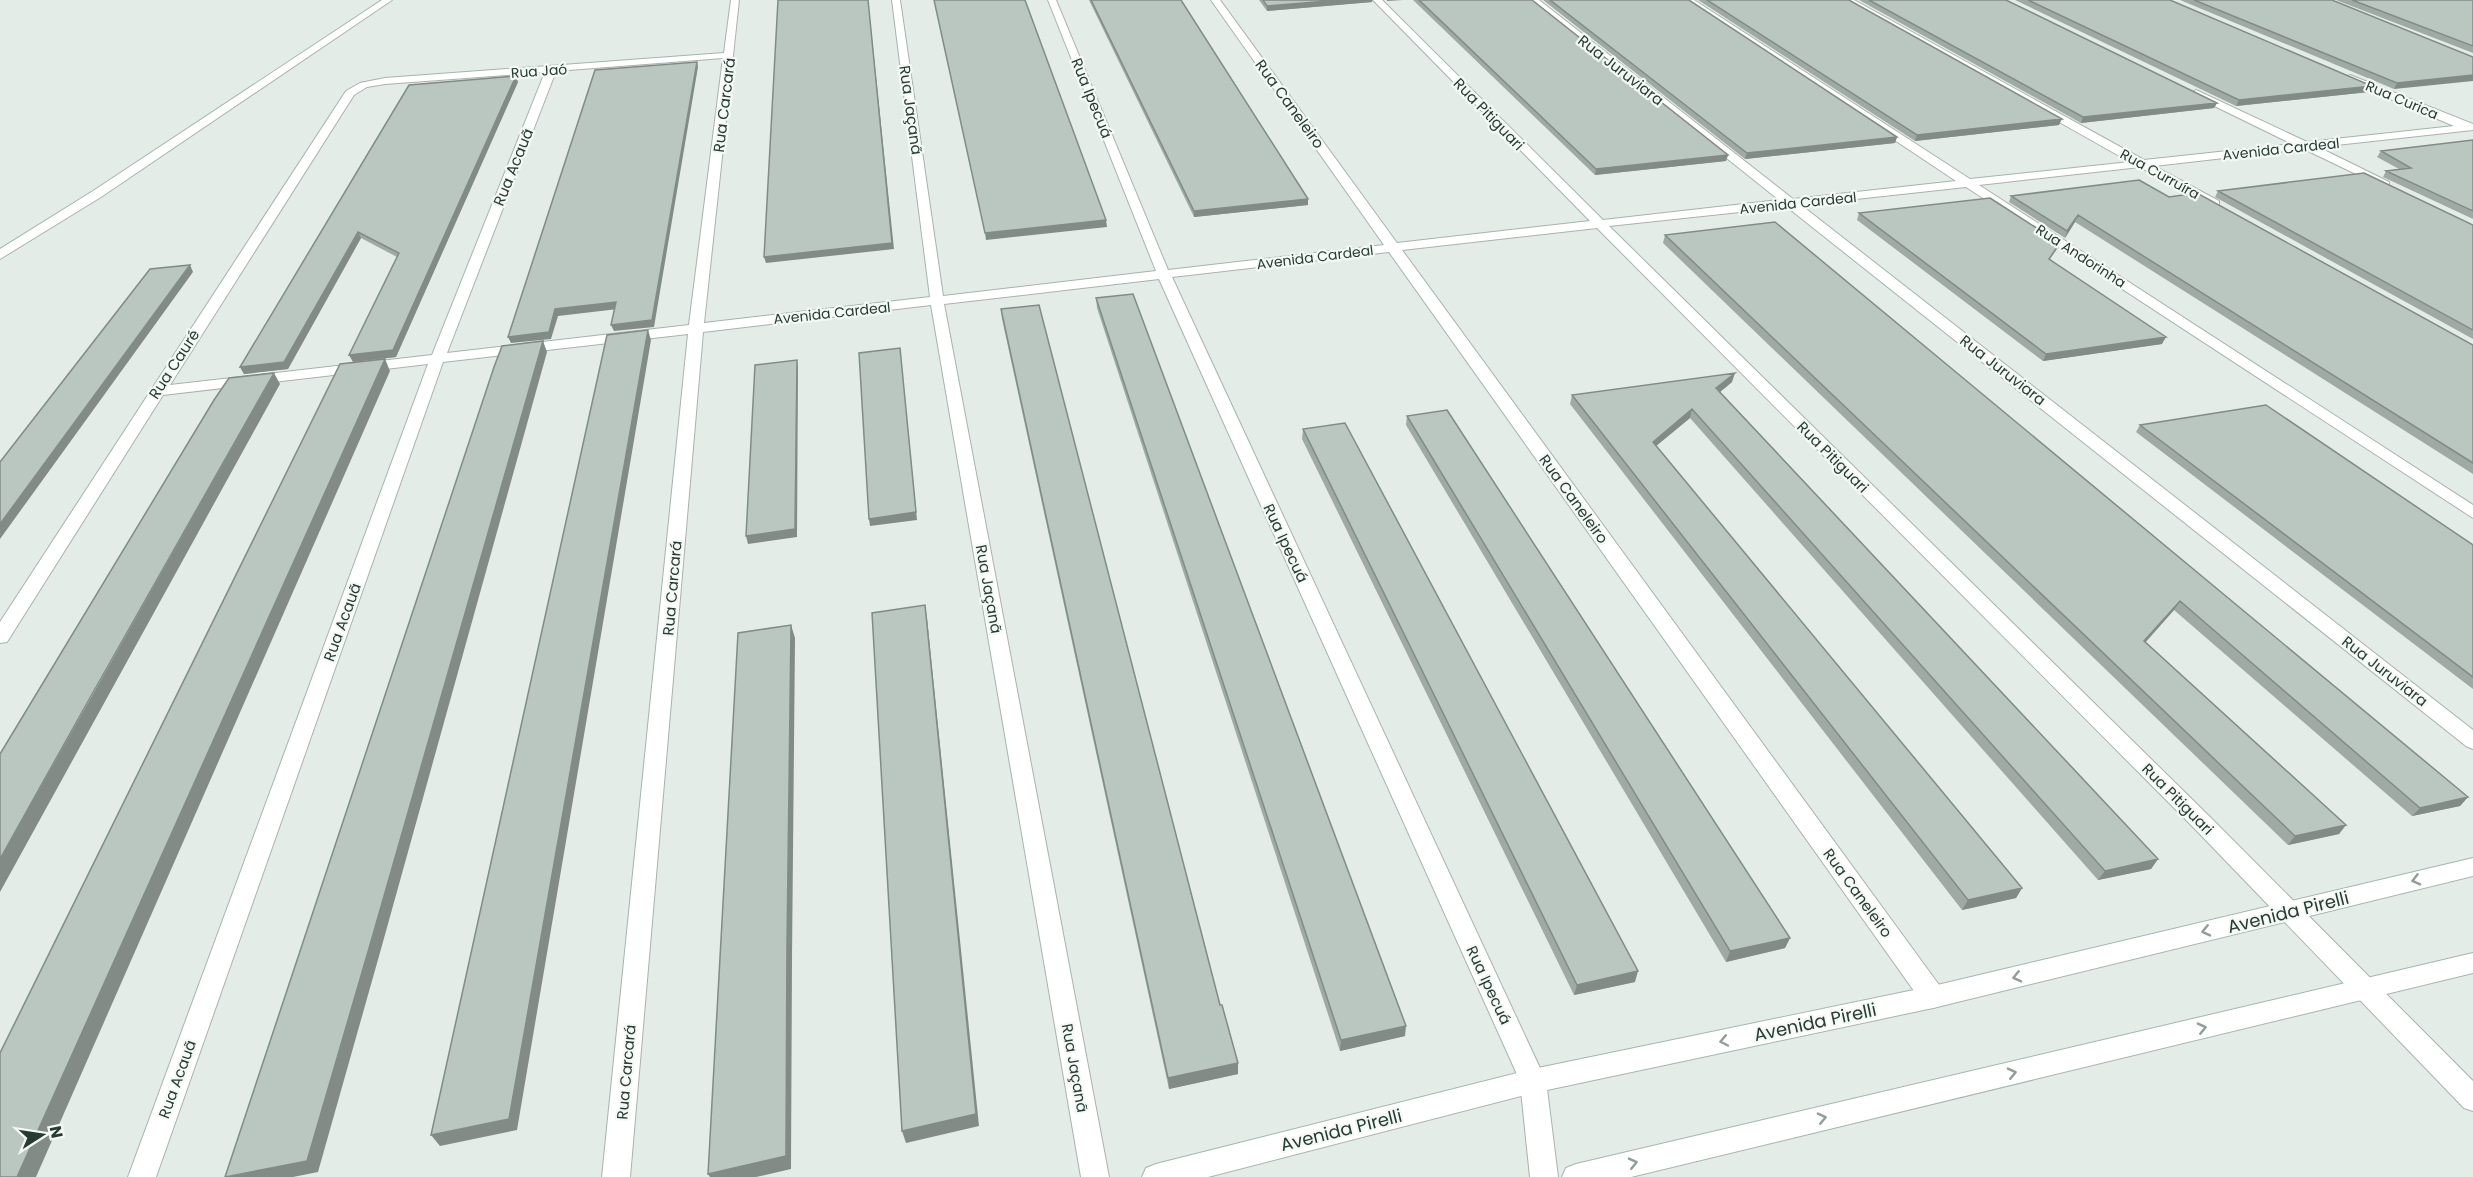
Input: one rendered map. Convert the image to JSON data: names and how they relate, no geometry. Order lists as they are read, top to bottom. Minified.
{"streets":{"street":["Rua Juruviara","Rua Jaó","Rua Ipecuá","Rua Curica","Rua Caneleiro","Rua Carcará","Rua Jaçanã","Rua Pitiguari","Avenida Cardeal","Rua Acauã","Rua Curruíra","Rua Andorinha","Rua Cauré","Avenida Pirelli"]},"crossings":[["Rua Juruviara","Avenida Cardeal"],["Rua Jaó","Rua Carcará"],["Rua Jaó","Rua Acauã"],["Rua Jaó","Rua Cauré"],["Rua Ipecuá","Avenida Cardeal"],["Rua Ipecuá","Avenida Pirelli"],["Rua Curica","Avenida Cardeal"],["Rua Caneleiro","Avenida Cardeal"],["Rua Caneleiro","Avenida Pirelli"],["Rua Carcará","Avenida Cardeal"],["Rua Jaçanã","Avenida Cardeal"],["Rua Pitiguari","Avenida Cardeal"],["Rua Pitiguari","Avenida Pirelli"],["Avenida Cardeal","Rua Acauã"],["Avenida Cardeal","Rua Curruíra"],["Avenida Cardeal","Rua Andorinha"],["Avenida Cardeal","Rua Cauré"]],"north":"right"}
